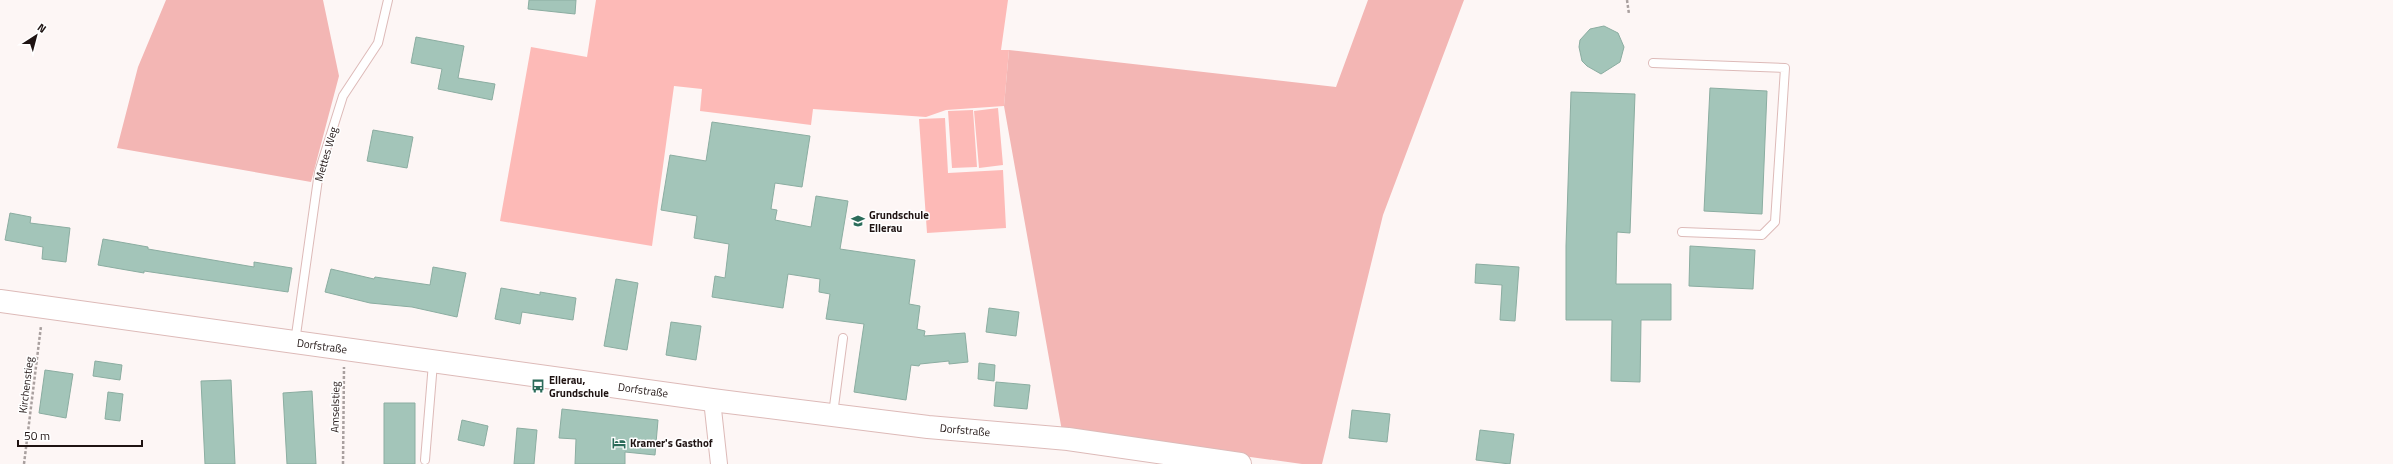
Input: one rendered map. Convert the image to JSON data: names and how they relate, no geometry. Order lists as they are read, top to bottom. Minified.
{"streets":{"street":["Dorfstraße"],"lane":["Mettes Weg"],"path":["Kirchenstieg","Amselstieg"]},"crossings":[["Mettes Weg","Dorfstraße"],["Dorfstraße","Kirchenstieg"],["Dorfstraße","Amselstieg"]],"places":{"school or university":["Grundschule Ellerau"],"bus stop":["Ellerau, Grundschule"],"hotel":["Kramer's Gasthof"]},"scale_bar":"50 m","north":"top right"}
